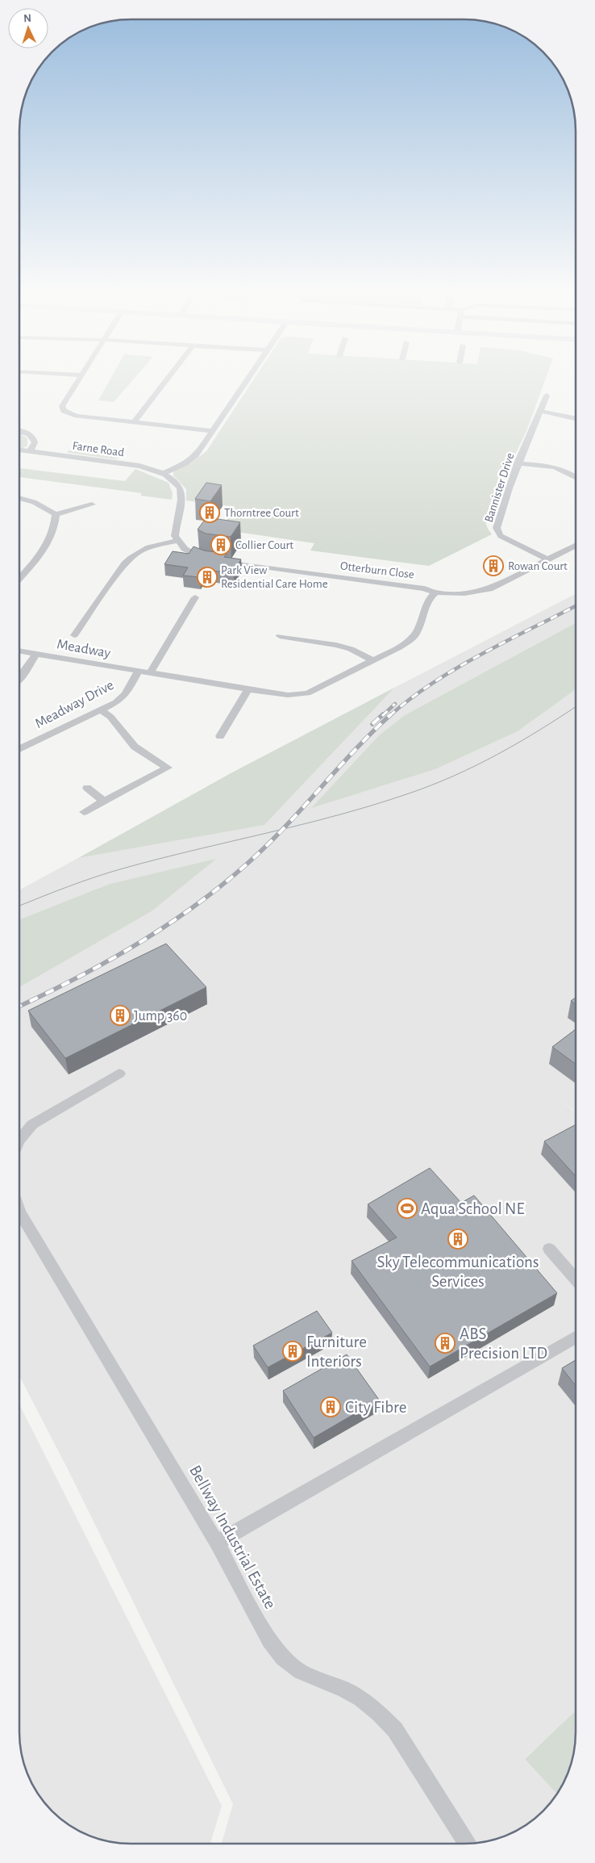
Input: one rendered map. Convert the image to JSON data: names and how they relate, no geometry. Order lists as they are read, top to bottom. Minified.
{"streets":{"street":["Farne Road","Bannister Drive","Otterburn Close","Meadway","Meadway Drive","Bellway Industrial Estate"]},"crossings":[["Bannister Drive","Otterburn Close"],["Otterburn Close","Meadway"],["Meadway","Meadway Drive"]],"places":{"building":["Thorntree Court","Collier Court","Rowan Court","Park View Residential Care Home","Jump 360","Sky Telecommunications Services","ABS Precision LTD","Furniture Interiors","City Fibre"],"sports":["Aqua School NE"]},"north":"top"}
